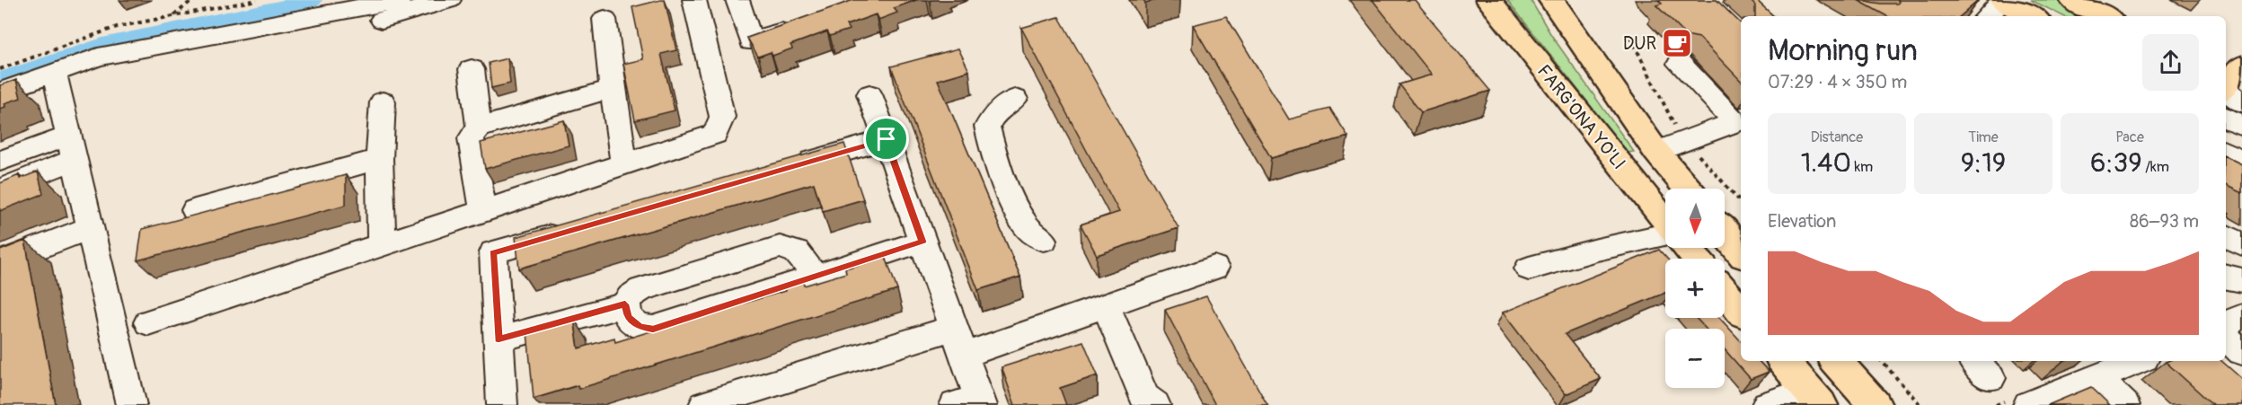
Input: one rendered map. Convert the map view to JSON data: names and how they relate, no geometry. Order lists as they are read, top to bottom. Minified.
{"streets":{"main road":["FARG'ONA YO'LI"]},"places":{"cafe":["DUR"]},"north":"bottom","page":{"heading":["Morning run","07:29 · 4 × 350 m"],"stats":[["Distance","1.40 km"],["Time","9:19"],["Pace","6:39 /km"]],"map_buttons":["+","−"],"chart":["Elevation","86–93 m"]}}
